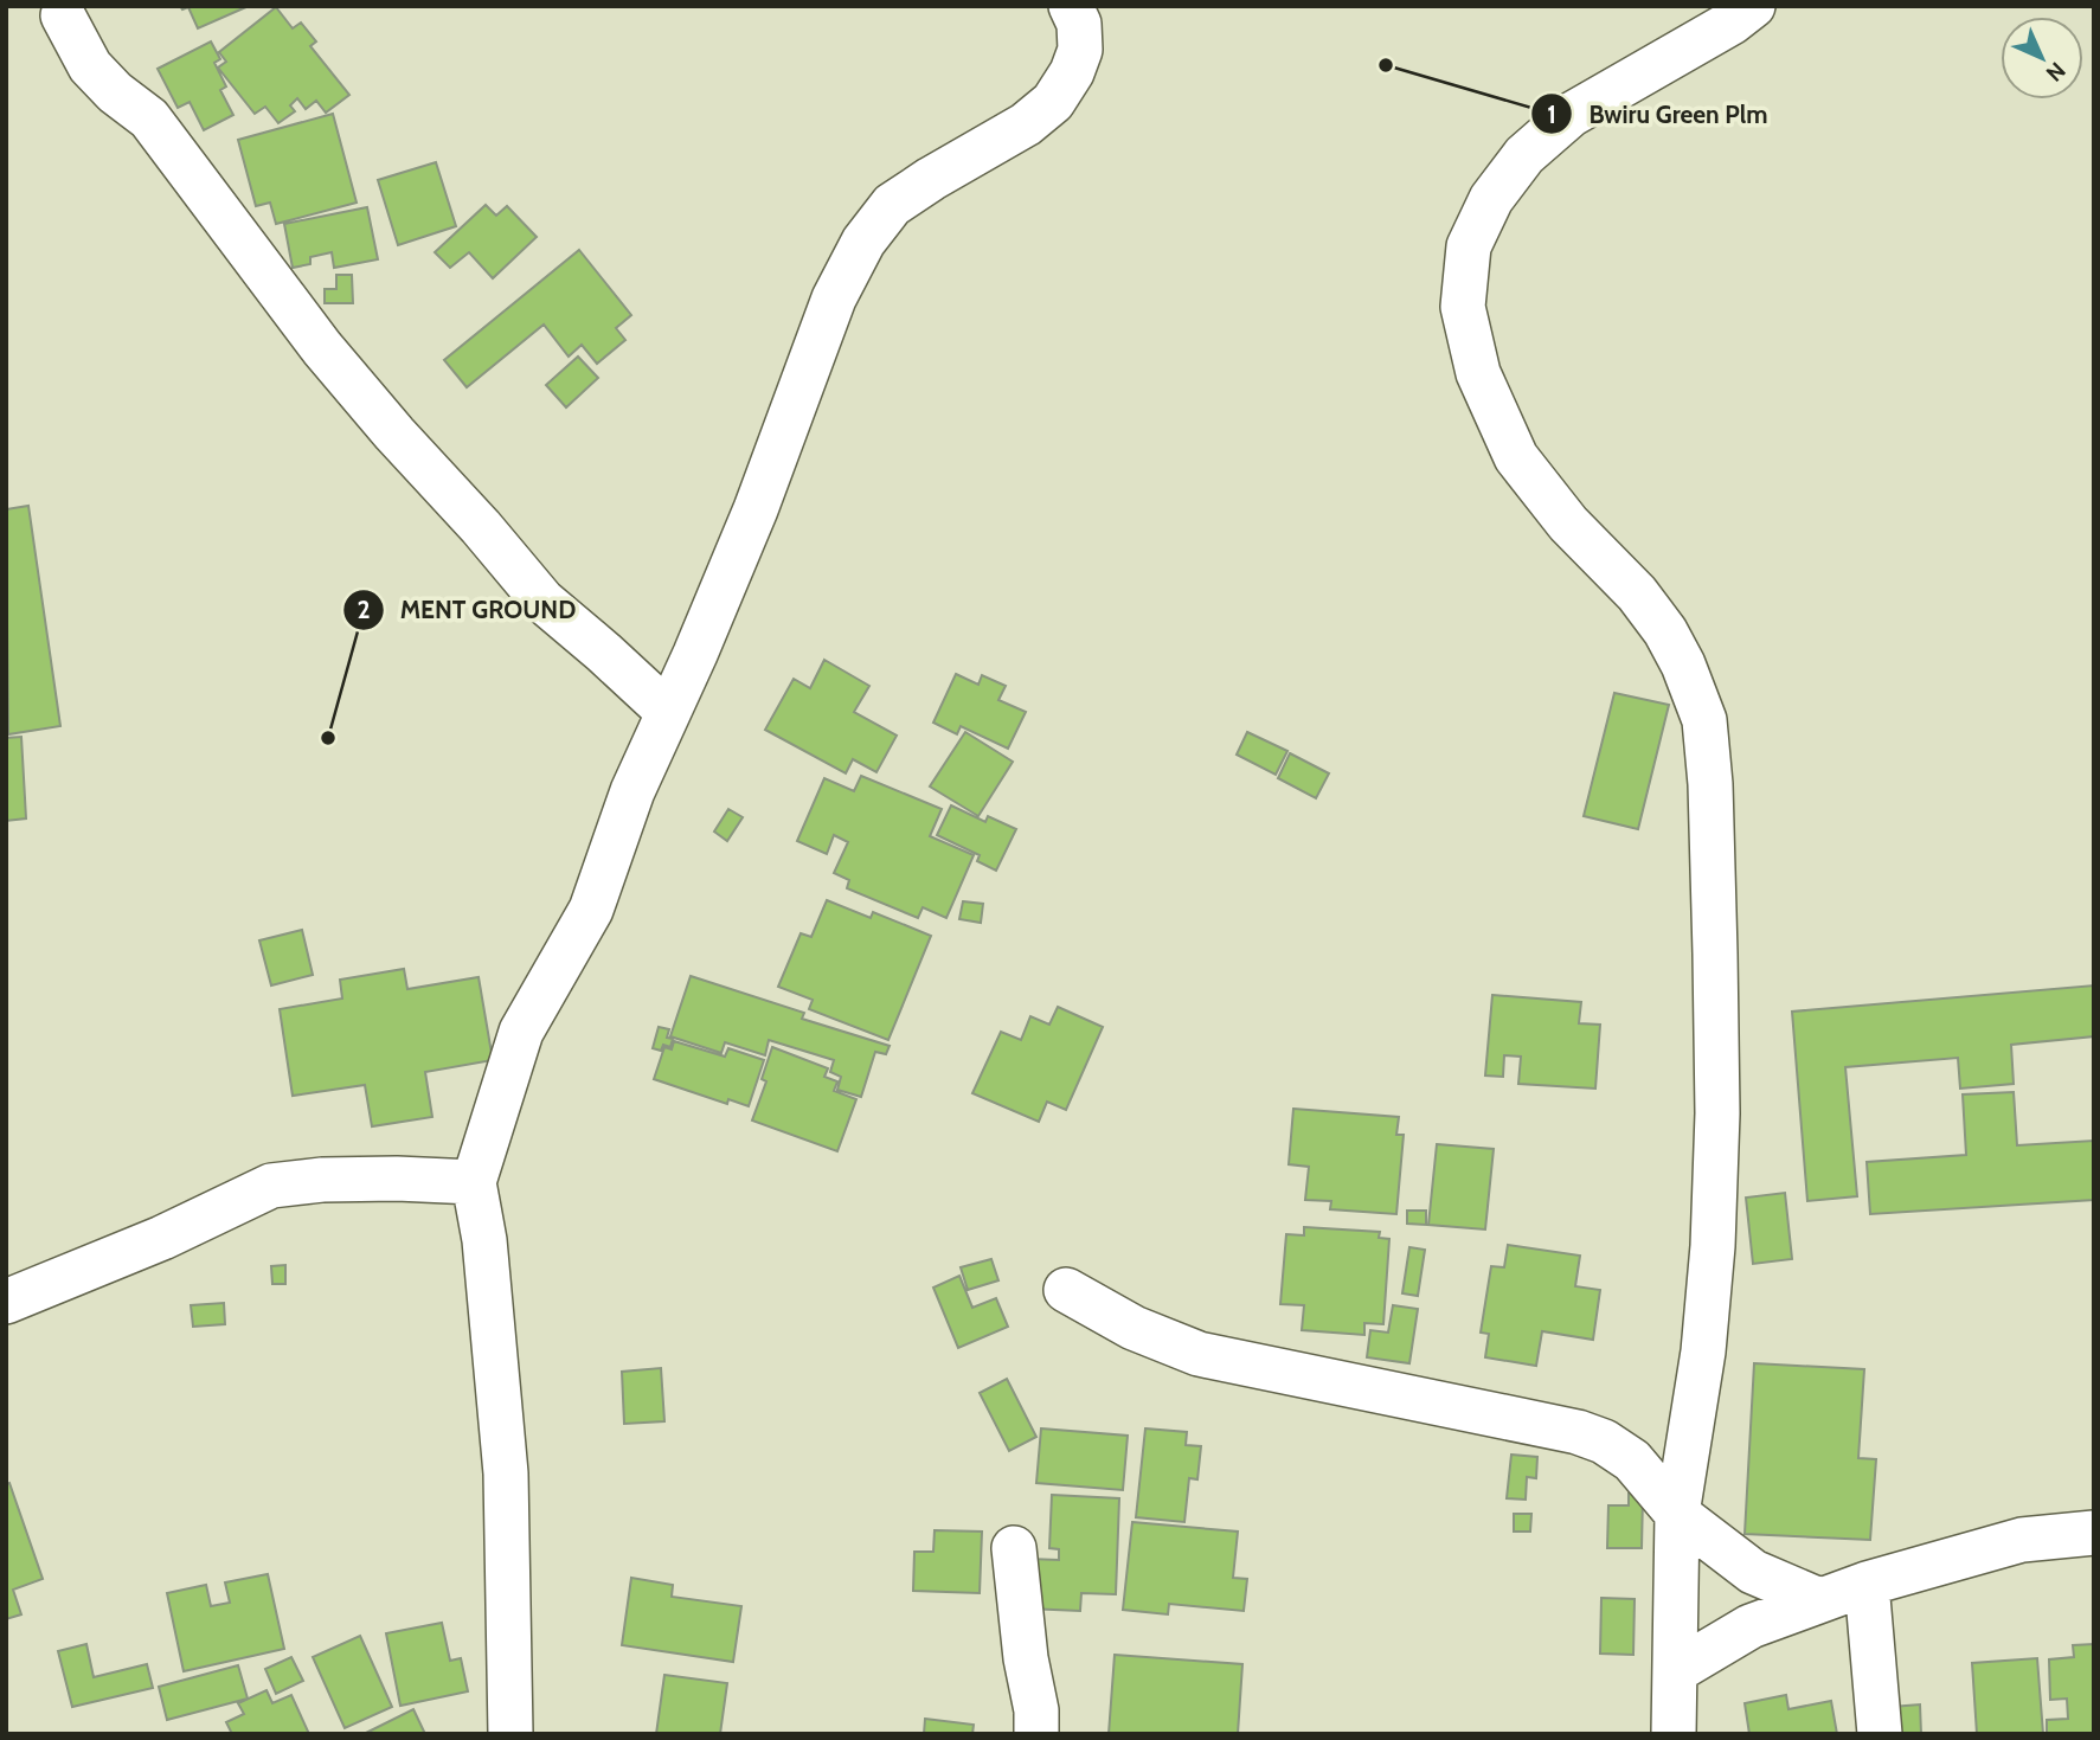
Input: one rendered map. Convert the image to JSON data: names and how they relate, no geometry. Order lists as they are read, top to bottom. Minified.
{"places":["Bwiru Green Plm","MENT GROUND"],"north":"bottom right"}
